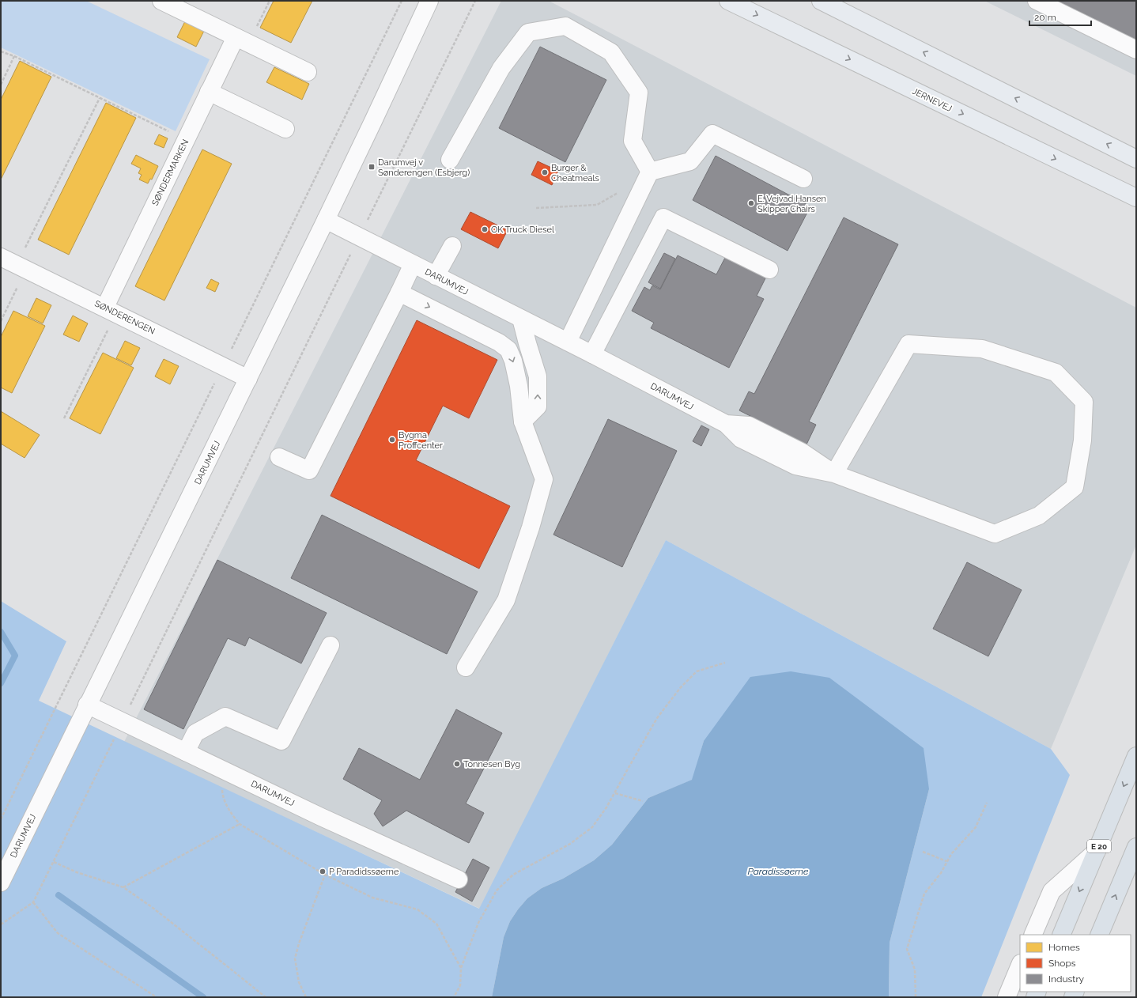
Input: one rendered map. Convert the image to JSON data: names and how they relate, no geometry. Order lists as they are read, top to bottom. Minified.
{"streets":{"highway":["E 20"],"main road":["JERNEVEJ"],"street":["SØNDERMARKEN","DARUMVEJ","SØNDERENGEN"]},"crossings":[["SØNDERMARKEN","SØNDERENGEN"],["DARUMVEJ","SØNDERENGEN"]],"water":["Paradissøerne"],"places":{"transit":["Darumvej v Sønderengen (Esbjerg)"],"other":["Burger & Cheatmeals","E. Vejvad Hansen Skipper Chairs","OK Truck Diesel","Bygma Proffcenter","Tonnesen Byg","P Paradidssøerne"]},"legend":["Homes","Shops","Industry"],"scale_bar":"20 m"}
